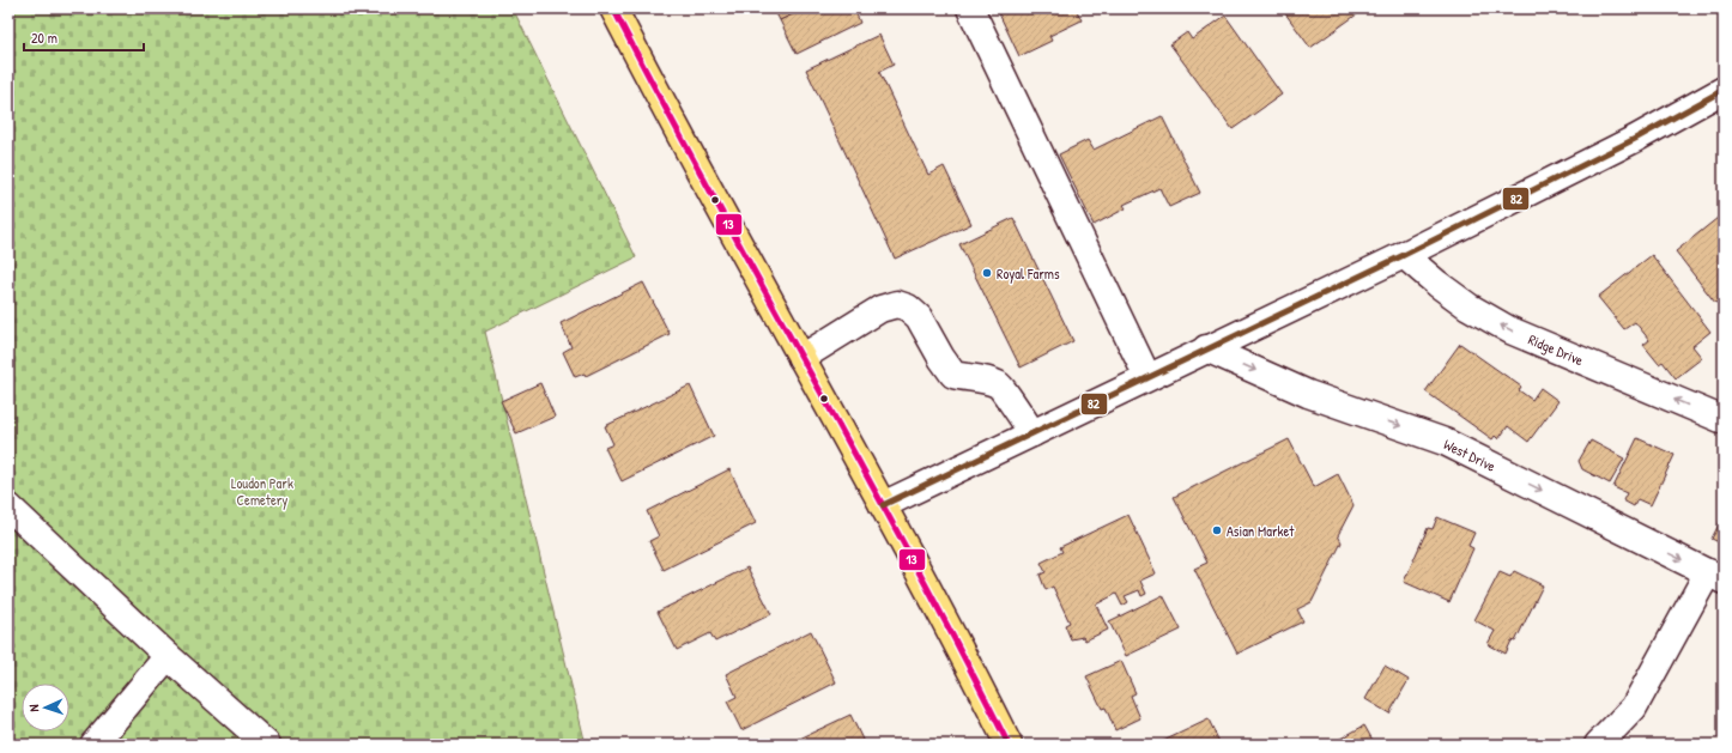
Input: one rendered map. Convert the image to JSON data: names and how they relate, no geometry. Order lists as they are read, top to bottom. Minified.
{"streets":{"street":["Ridge Drive","West Drive"]},"one_way":["Ridge Drive","West Drive"],"parks":["Loudon Park Cemetery"],"places":["Royal Farms","Asian Market"],"lines":["transit line 13","transit line 82"],"scale_bar":"20 m","north":"left"}
